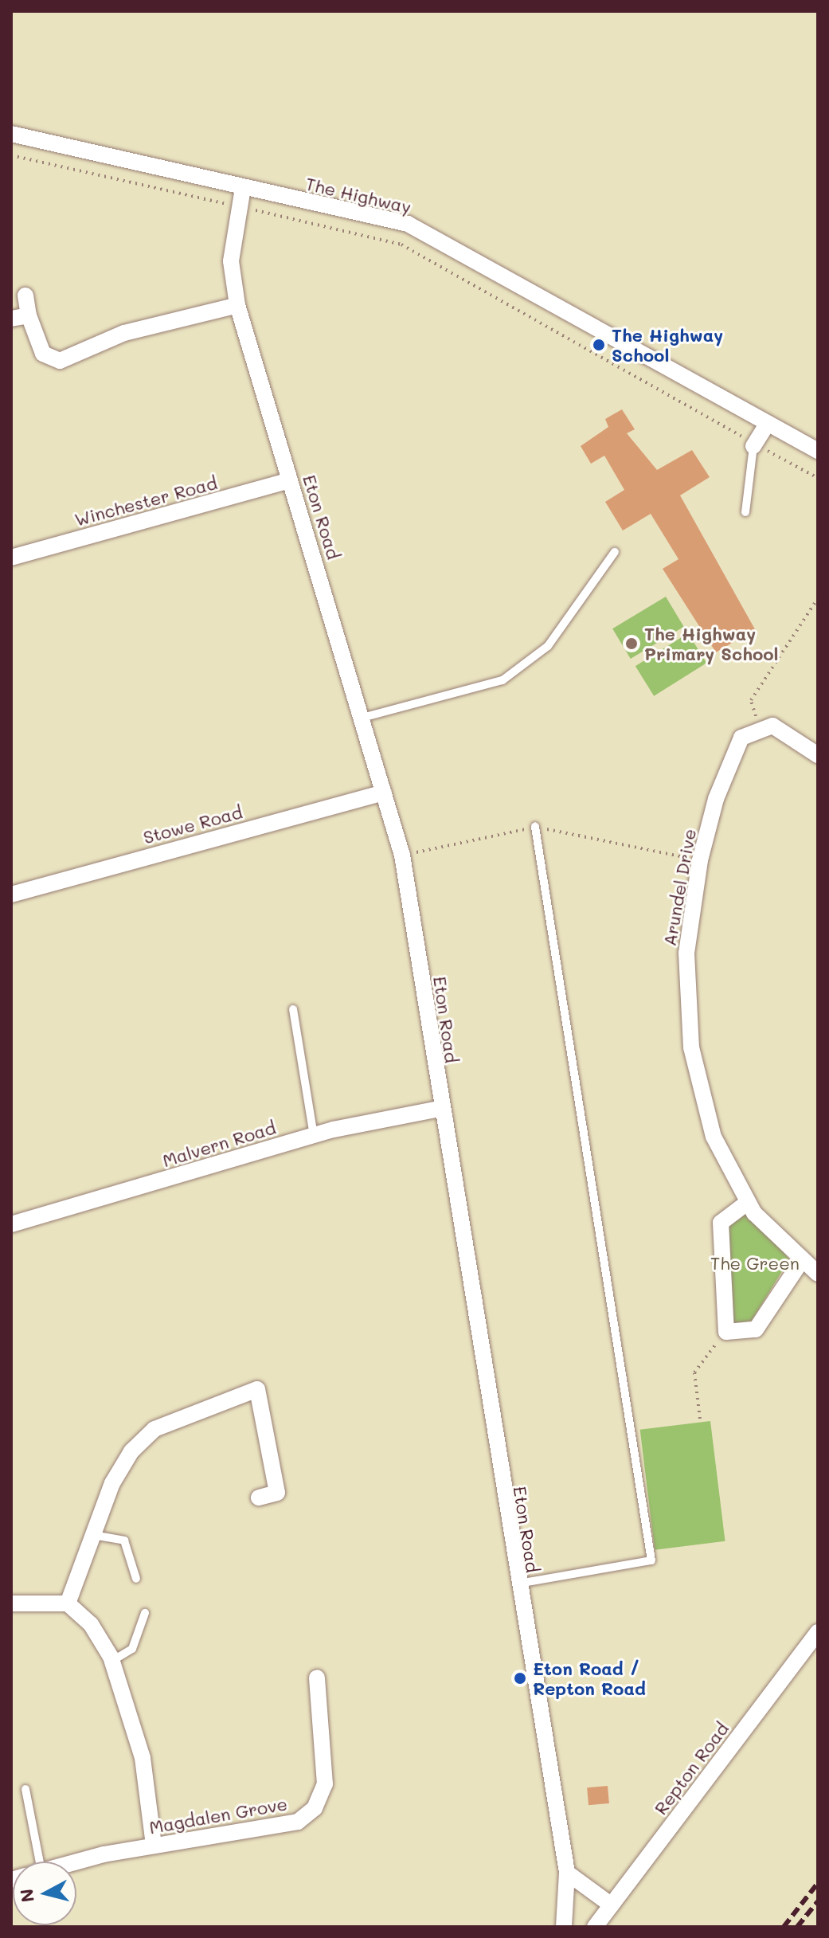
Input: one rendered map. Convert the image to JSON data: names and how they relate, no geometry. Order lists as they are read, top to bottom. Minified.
{"streets":{"street":["The Highway","Winchester Road","Eton Road","Stowe Road","Arundel Drive","Malvern Road","Repton Road","Magdalen Grove"]},"crossings":[["The Highway","Eton Road"],["Winchester Road","Eton Road"],["Eton Road","Stowe Road"],["Eton Road","Malvern Road"]],"parks":["The Green"],"places":["The Highway School","The Highway Primary School","Eton Road / Repton Road"],"north":"left"}
